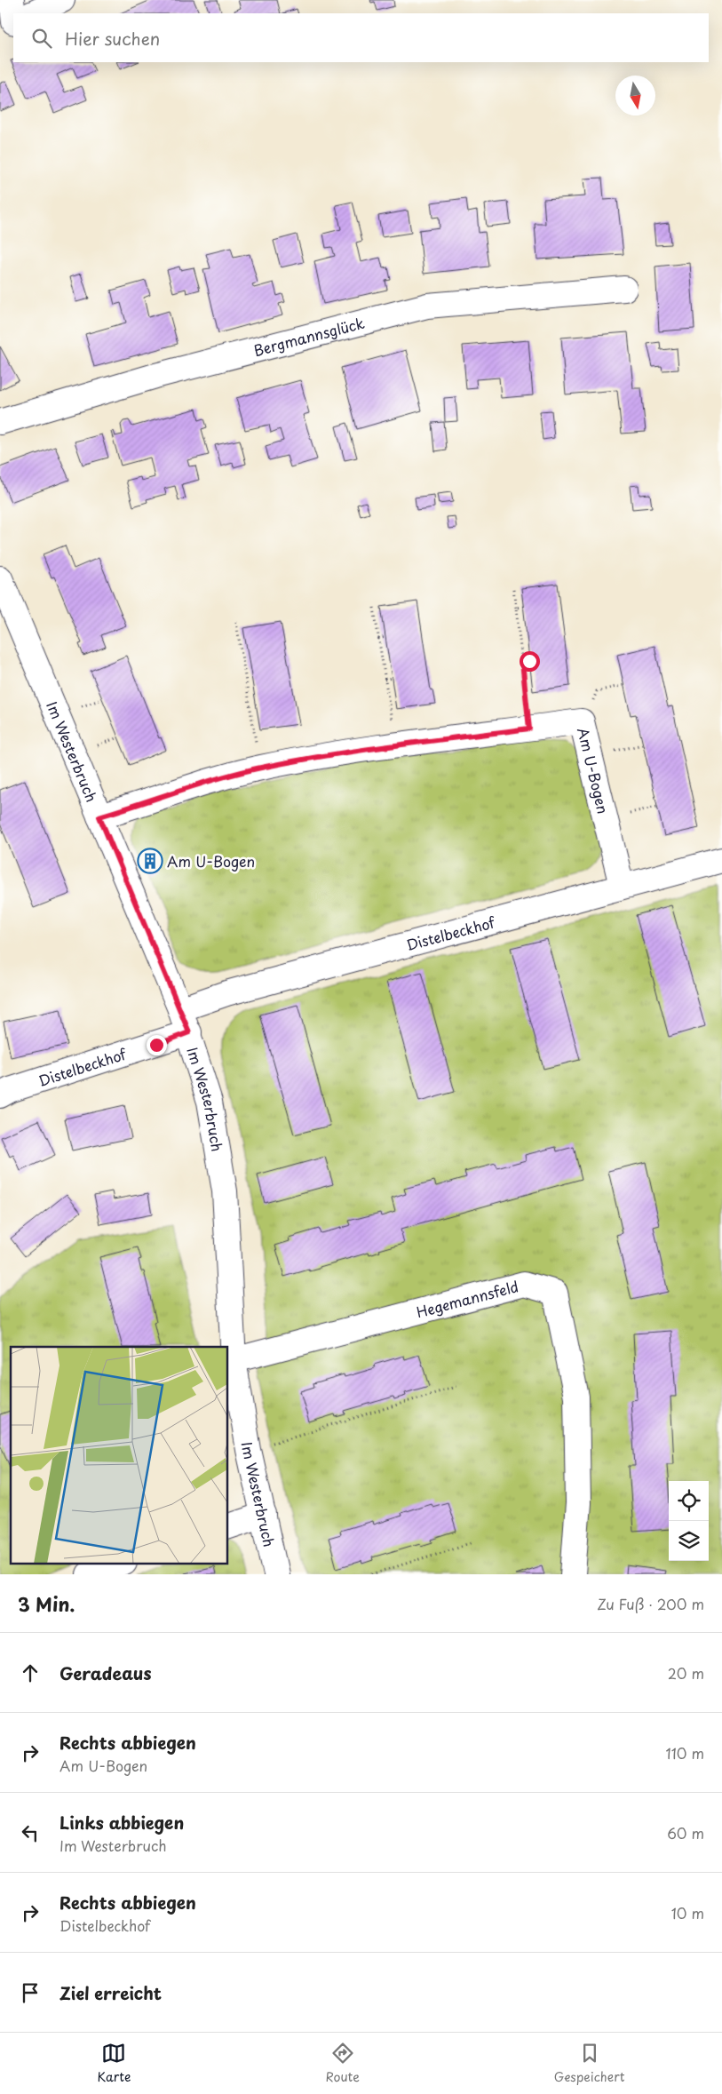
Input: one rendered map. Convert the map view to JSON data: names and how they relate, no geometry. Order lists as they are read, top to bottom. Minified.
{"streets":{"street":["Bergmannsglück","Im Westerbruch","Am U-Bogen","Distelbeckhof","Hegemannsfeld"]},"crossings":[["Im Westerbruch","Am U-Bogen"],["Im Westerbruch","Distelbeckhof"],["Im Westerbruch","Hegemannsfeld"],["Am U-Bogen","Distelbeckhof"]],"places":{"building":["Am U-Bogen"]},"north":"bottom","page":{"search":"Hier suchen","heading":["3 Min.","Zu Fuß · 200 m"],"list":[["Geradeaus","20 m"],["Rechts abbiegen","Am U-Bogen","110 m"],["Links abbiegen","Im Westerbruch","60 m"],["Rechts abbiegen","Distelbeckhof","10 m"],"Ziel erreicht"],"nav":["Karte","Route","Gespeichert"]}}
